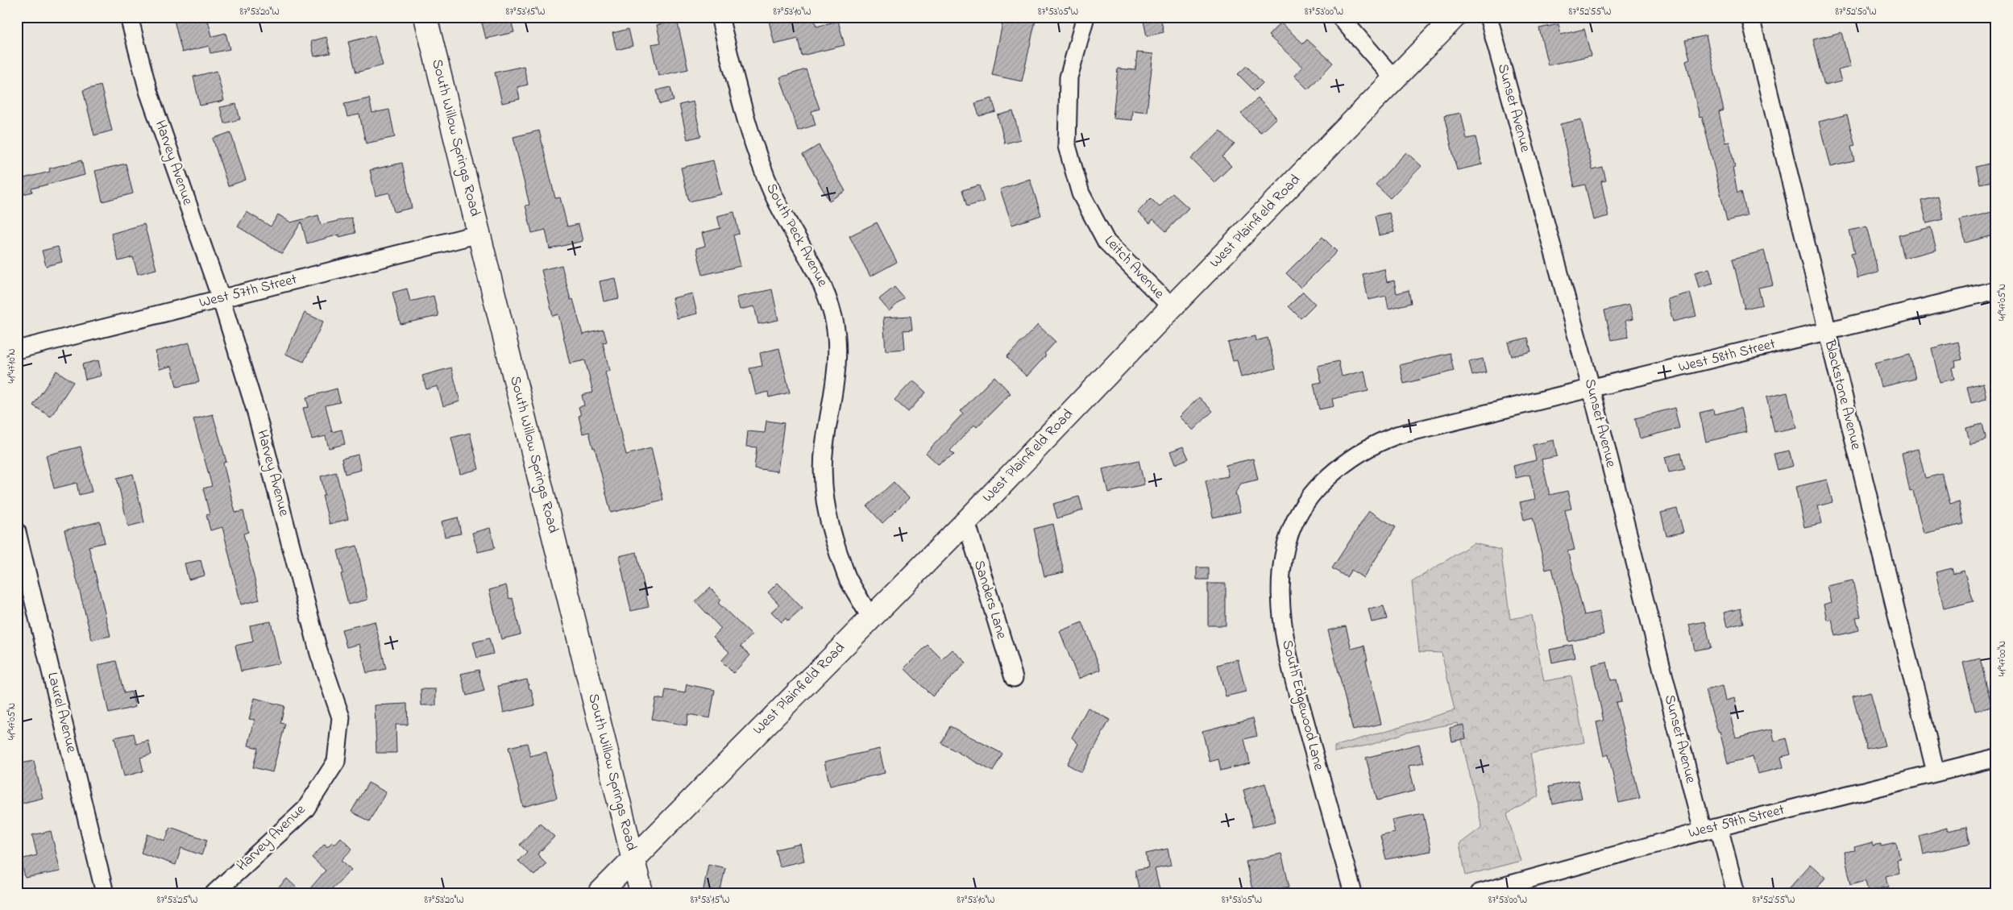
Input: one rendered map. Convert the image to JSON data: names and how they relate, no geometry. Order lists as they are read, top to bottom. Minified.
{"streets":{"main road":["South Willow Springs Road","West Plainfield Road"],"street":["Sunset Avenue","Harvey Avenue","South Peck Avenue","Leitch Avenue","West 57th Street","West 58th Street","Blackstone Avenue","Sanders Lane","South Edgewood Lane","Laurel Avenue","West 59th Street"]},"crossings":[["Sunset Avenue","West 58th Street"],["Sunset Avenue","West 59th Street"],["South Willow Springs Road","West Plainfield Road"],["South Willow Springs Road","West 57th Street"],["Harvey Avenue","West 57th Street"],["West Plainfield Road","South Peck Avenue"],["West Plainfield Road","Leitch Avenue"],["West Plainfield Road","Sanders Lane"],["West 58th Street","Blackstone Avenue"],["West 58th Street","South Edgewood Lane"],["Blackstone Avenue","West 59th Street"]],"coordinates":["87°53'20\"W","87°53'15\"W","87°53'10\"W","87°53'05\"W","87°53'00\"W","87°52'55\"W","87°52'50\"W","41°47'05\"N","41°47'10\"N","41°47'00\"N","87°53'25\"W"]}
